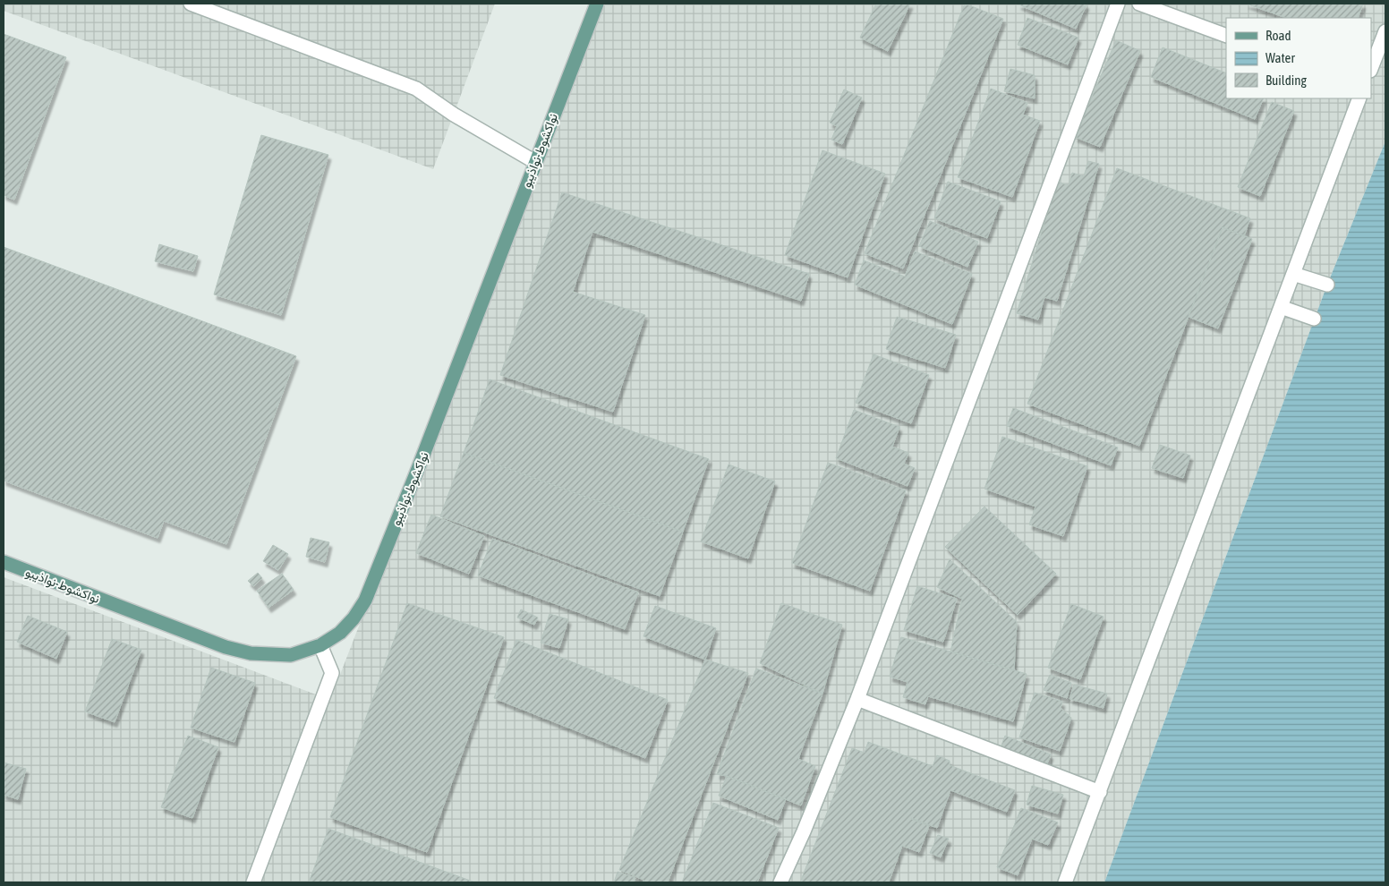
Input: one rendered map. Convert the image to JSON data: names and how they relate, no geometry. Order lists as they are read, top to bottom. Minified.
{"streets":{"main road":["نواكشوط-نواذيبو"]},"legend":["Road","Water","Building"]}
